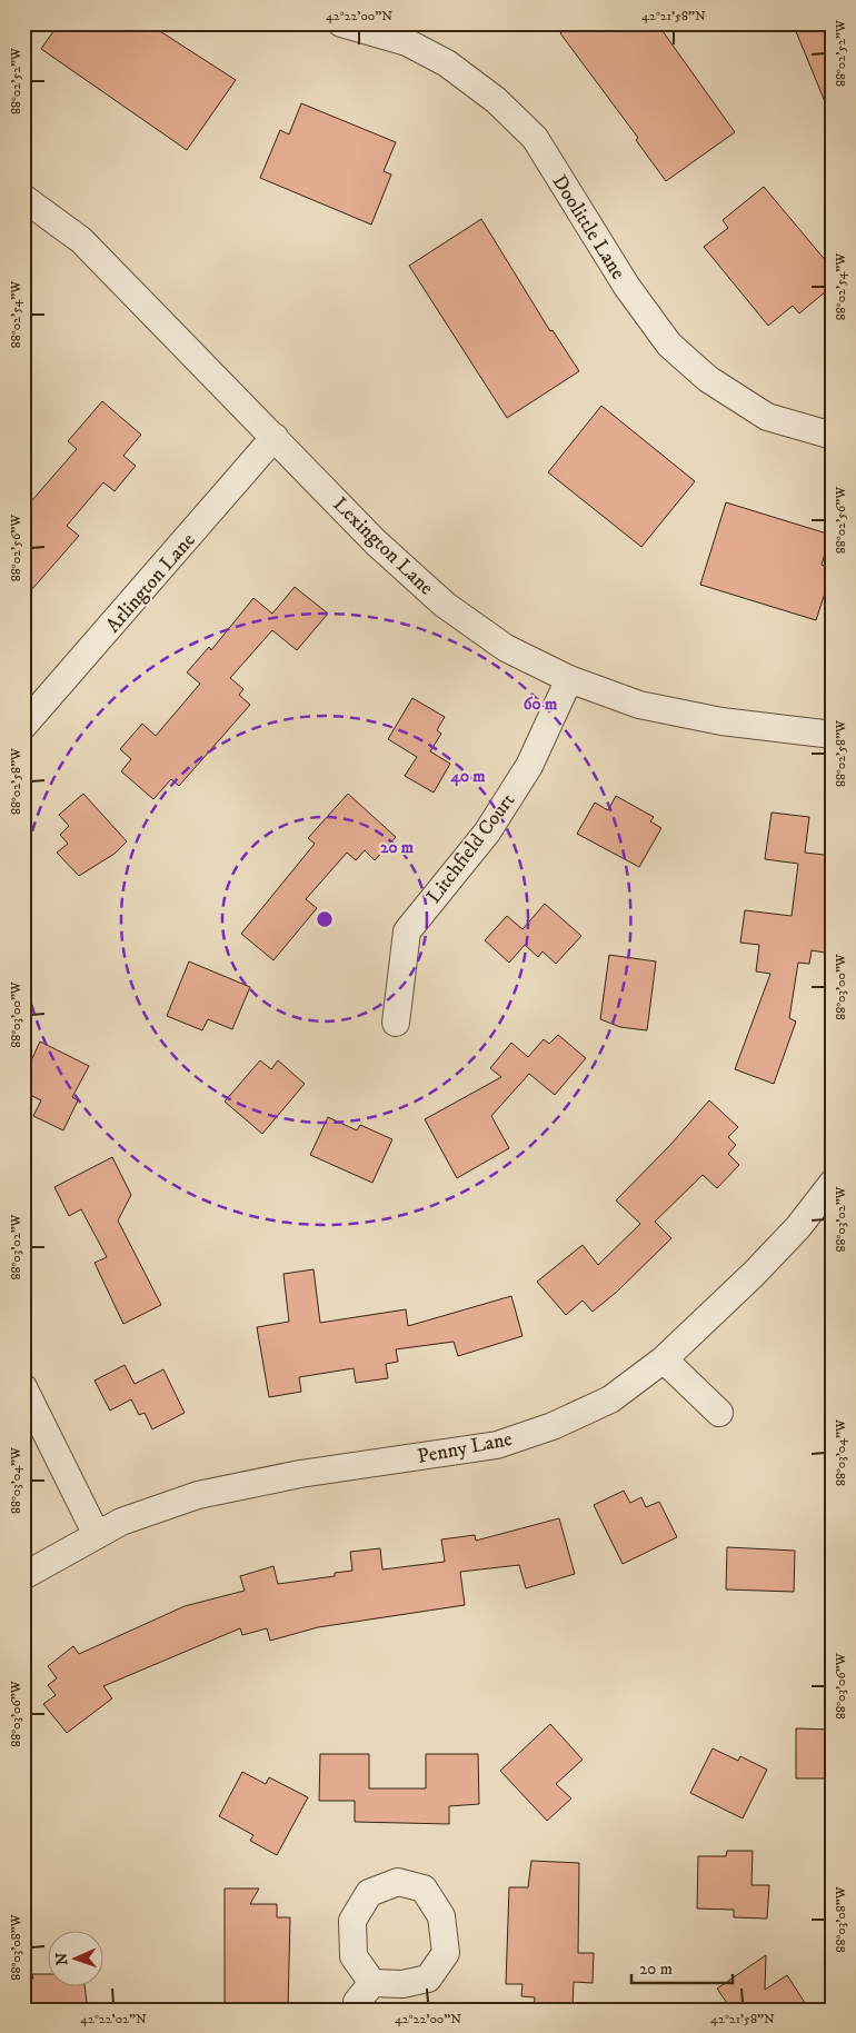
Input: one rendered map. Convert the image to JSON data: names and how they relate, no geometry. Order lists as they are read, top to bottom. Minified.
{"streets":{"street":["Doolittle Lane","Lexington Lane","Arlington Lane","Litchfield Court","Penny Lane"]},"crossings":[["Lexington Lane","Arlington Lane"],["Lexington Lane","Litchfield Court"]],"scale_bar":"20 m","north":"left","coordinates":["42°22'00\"N","42°21'58\"N","88°02'52\"W","88°02'54\"W","88°02'56\"W","88°02'58\"W","88°03'00\"W","88°03'02\"W","88°03'04\"W","88°03'06\"W","88°03'08\"W","42°22'02\"N"],"rings":["60 m","40 m","20 m"]}
